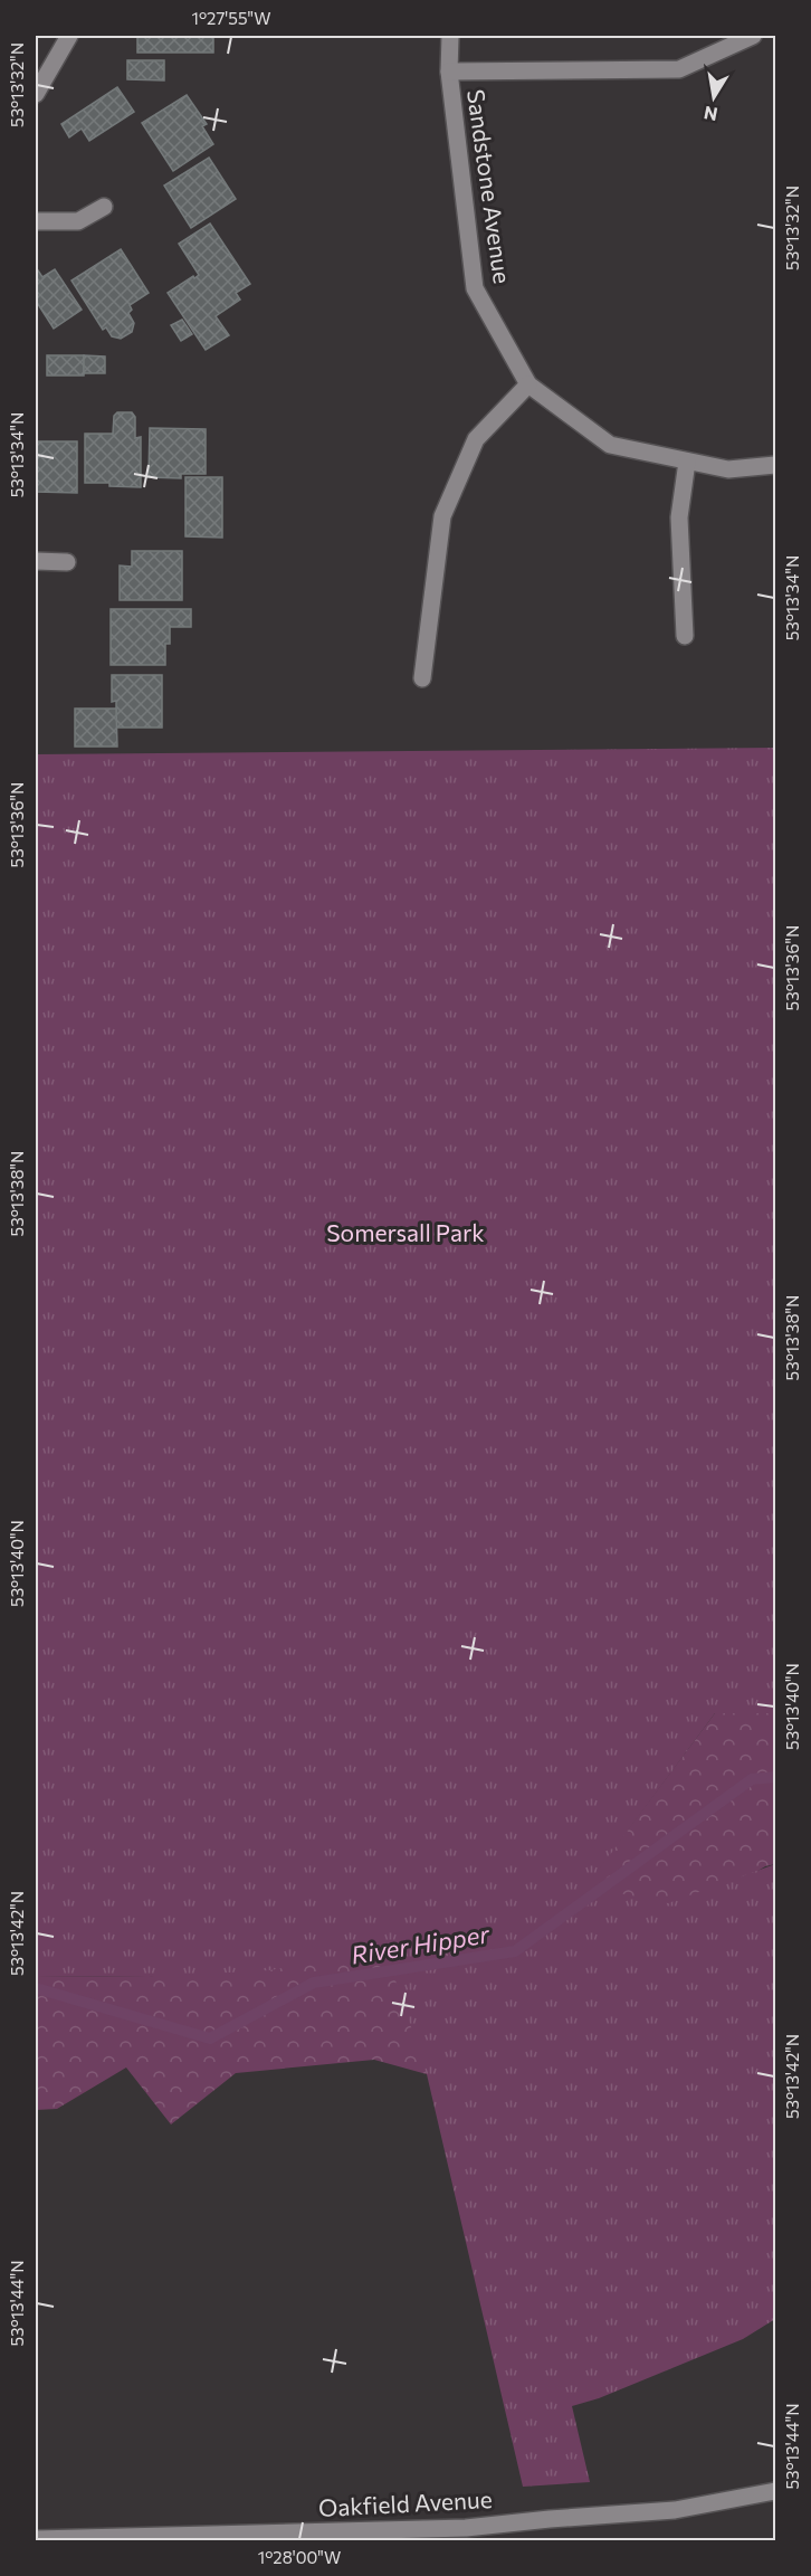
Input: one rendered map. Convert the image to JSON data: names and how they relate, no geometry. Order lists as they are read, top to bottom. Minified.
{"streets":{"street":["Sandstone Avenue","Oakfield Avenue"]},"water":["River Hipper"],"parks":["Somersall Park"],"north":"bottom","coordinates":["1°27'55\"W","53°13'32\"N","53°13'34\"N","53°13'36\"N","53°13'38\"N","53°13'40\"N","53°13'42\"N","53°13'44\"N","1°28'00\"W"]}
